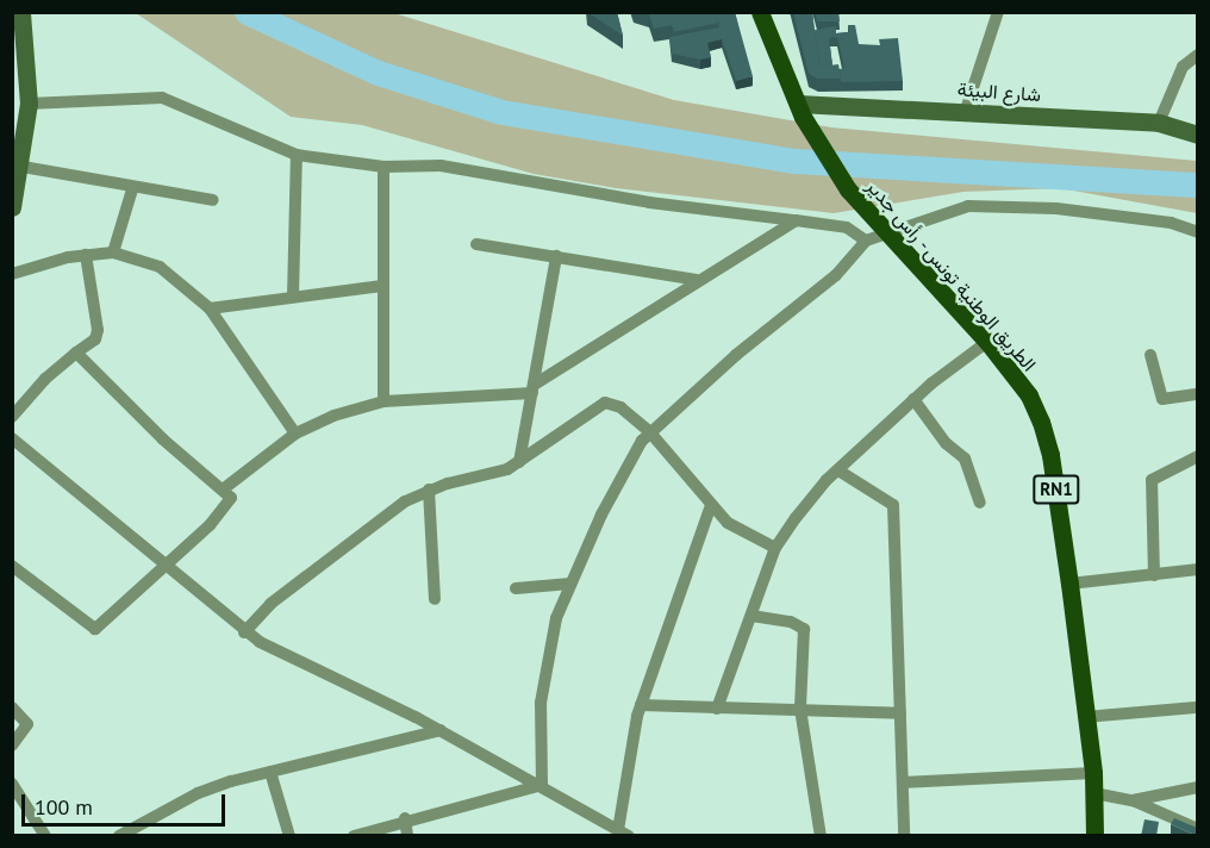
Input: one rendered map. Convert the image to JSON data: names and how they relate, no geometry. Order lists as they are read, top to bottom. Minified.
{"streets":{"main road":["الطريق الوطنية تونس - رأس جدير","RN1"],"street":["شارع البيئة"]},"crossings":[["شارع البيئة","الطريق الوطنية تونس - رأس جدير"]],"scale_bar":"100 m"}
